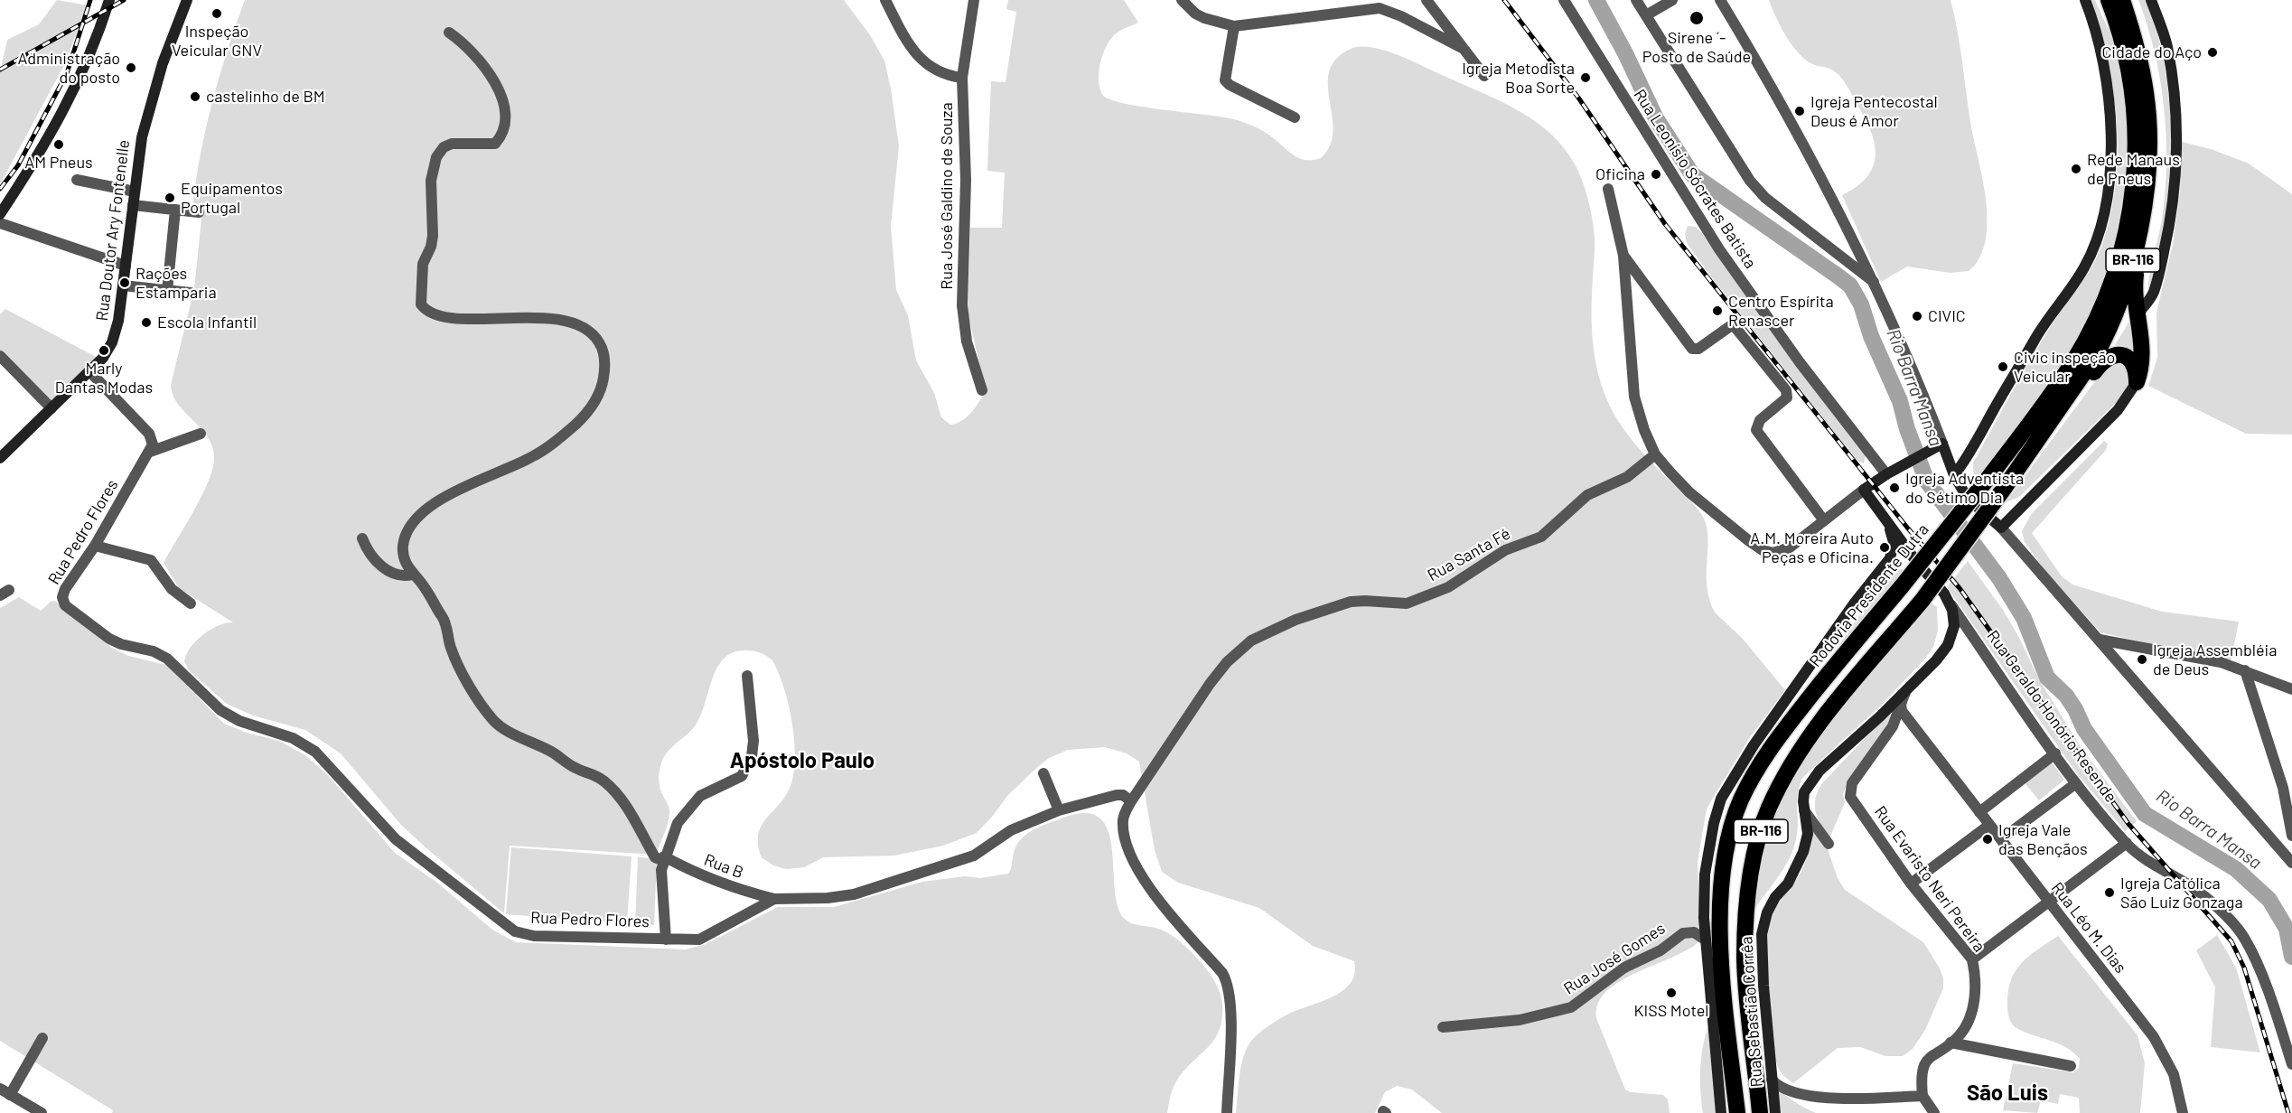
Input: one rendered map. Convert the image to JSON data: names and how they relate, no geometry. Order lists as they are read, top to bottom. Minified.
{"streets":{"highway":["BR-116","Rodovia Presidente Dutra"],"main road":["Rua Doutor Ary Fontenelle","Rua Geraldo Honório Resende","Rua Sebastião Corrêa"],"street":["Rua Leonísio Sócrates Batista","Rua José Galdino de Souza","Rua Pedro Flores","Rua Santa Fé","Rua B","Rua Evaristo Neri Pereira","Rua Léo M. Dias","Rua José Gomes"]},"crossings":[["BR-116","Rodovia Presidente Dutra"],["Rua Pedro Flores","Rua Santa Fé"],["Rua Pedro Flores","Rua B"],["Rua Geraldo Honório Resende","Rua Sebastião Corrêa"],["Rua Evaristo Neri Pereira","Rua Léo M. Dias"],["Rua Evaristo Neri Pereira","Rua Sebastião Corrêa"],["Rua Léo M. Dias","Rua Sebastião Corrêa"]],"districts":["Apóstolo Paulo","São Luis"],"water":["Rio Barra Mansa"],"places":["Inspeção Veicular GNV","Sirene ´- Posto de Saúde","Cidade do Aço","Administração do posto","Igreja Metodista Boa Sorte","castelinho de BM","Igreja Pentecostal Deus é Amor","AM Pneus","Rede Manaus de Pneus","Oficina","Equipamentos Portugal","Rações Estamparia","Centro Espírita Renascer","CIVIC","Escola Infantil","Marly Dantas Modas","Civic inspeção Veicular","Igreja Adventista do Sétimo Dia","A.M. Moreira Auto Peças e Oficina.","Igreja Assembléia de Deus","Igreja Vale das Bençãos","Igreja Católica São Luiz Gonzaga","KISS Motel"]}
